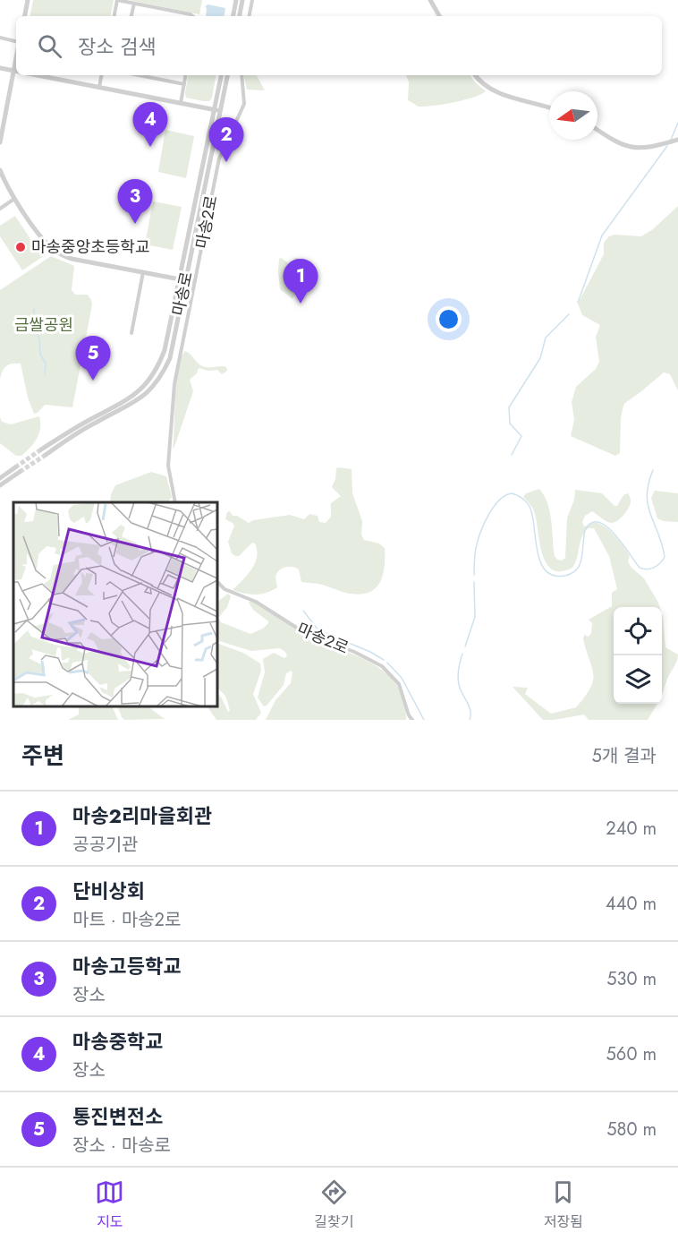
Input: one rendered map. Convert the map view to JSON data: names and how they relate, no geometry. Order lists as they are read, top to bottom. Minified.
{"streets":{"street":["마송2로","마송로"]},"parks":["금쌀공원"],"places":["마송중앙초등학교"],"north":"left","page":{"search":"장소 검색","pins":["4","2","3","1","5"],"heading":["주변","5개 결과"],"list":[{"mark":"1","name":"마송2리마을회관","note":"공공기관","value":"240 m"},{"mark":"2","name":"단비상회","note":"마트 · 마송2로","value":"440 m"},{"mark":"3","name":"마송고등학교","note":"장소","value":"530 m"},{"mark":"4","name":"마송중학교","note":"장소","value":"560 m"},{"mark":"5","name":"통진변전소","note":"장소 · 마송로","value":"580 m"}],"nav":["지도","길찾기","저장됨"]}}
